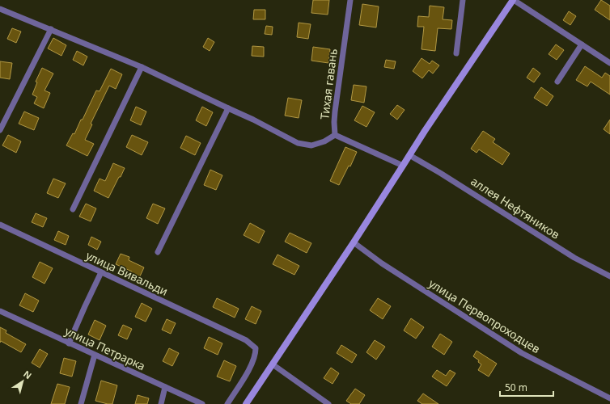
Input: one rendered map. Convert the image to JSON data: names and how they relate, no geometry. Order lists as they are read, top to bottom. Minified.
{"streets":{"street":["Тихая гавань","аллея Нефтяников","улица Вивальди","улица Первопроходцев","улица Петрарка"]},"scale_bar":"50 m","north":"top right"}
